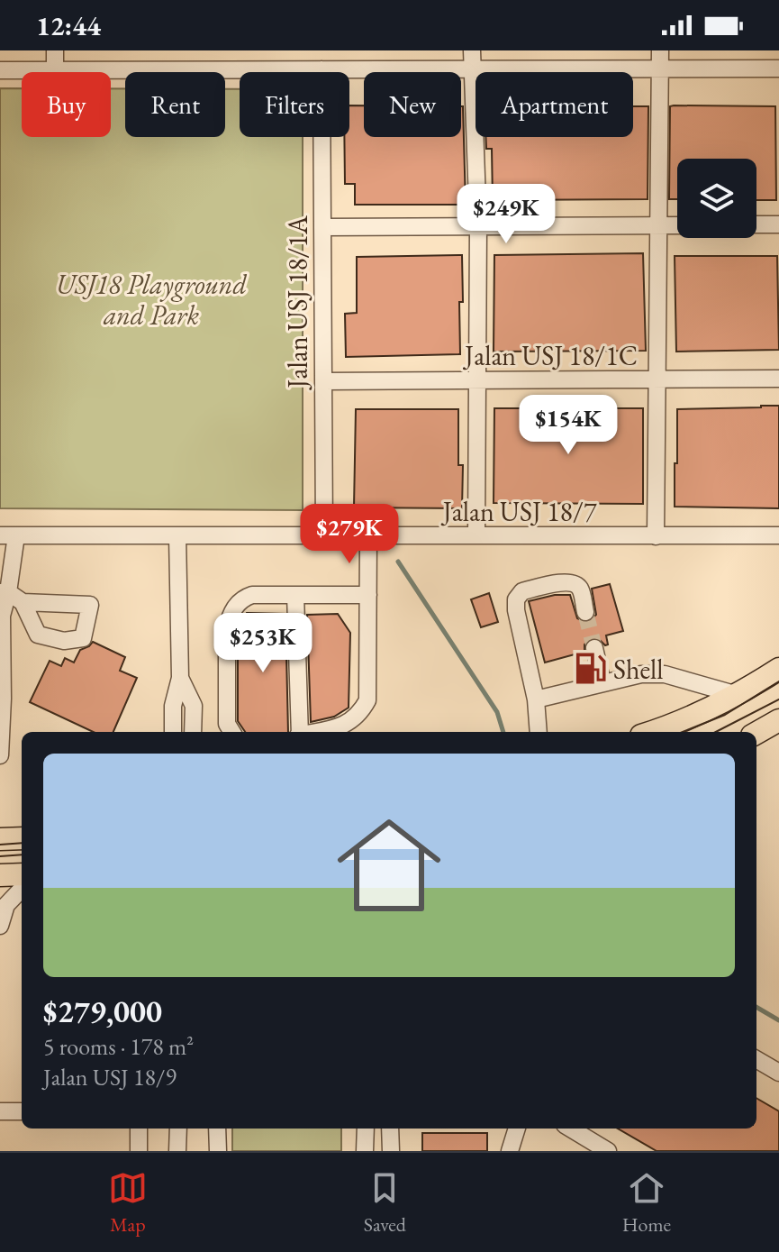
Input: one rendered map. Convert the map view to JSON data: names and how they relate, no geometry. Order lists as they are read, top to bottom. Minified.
{"streets":{"street":["Jalan USJ 18/1A","Jalan USJ 18/1C","Jalan USJ 18/7"]},"crossings":[["Jalan USJ 18/1A","Jalan USJ 18/1C"],["Jalan USJ 18/1A","Jalan USJ 18/7"]],"parks":["USJ18 Playground and Park"],"places":{"fuel station":["Shell"]},"page":{"status":"12:44","chip":["Buy","Rent","Filters","New","Apartment"],"price":["$249K","$154K","$279K","$253K"],"list":[{"name":"$279,000","note":"5 rooms · 178 m² · Jalan USJ 18/9"}],"tabs":["Map","Saved","Home"]}}
